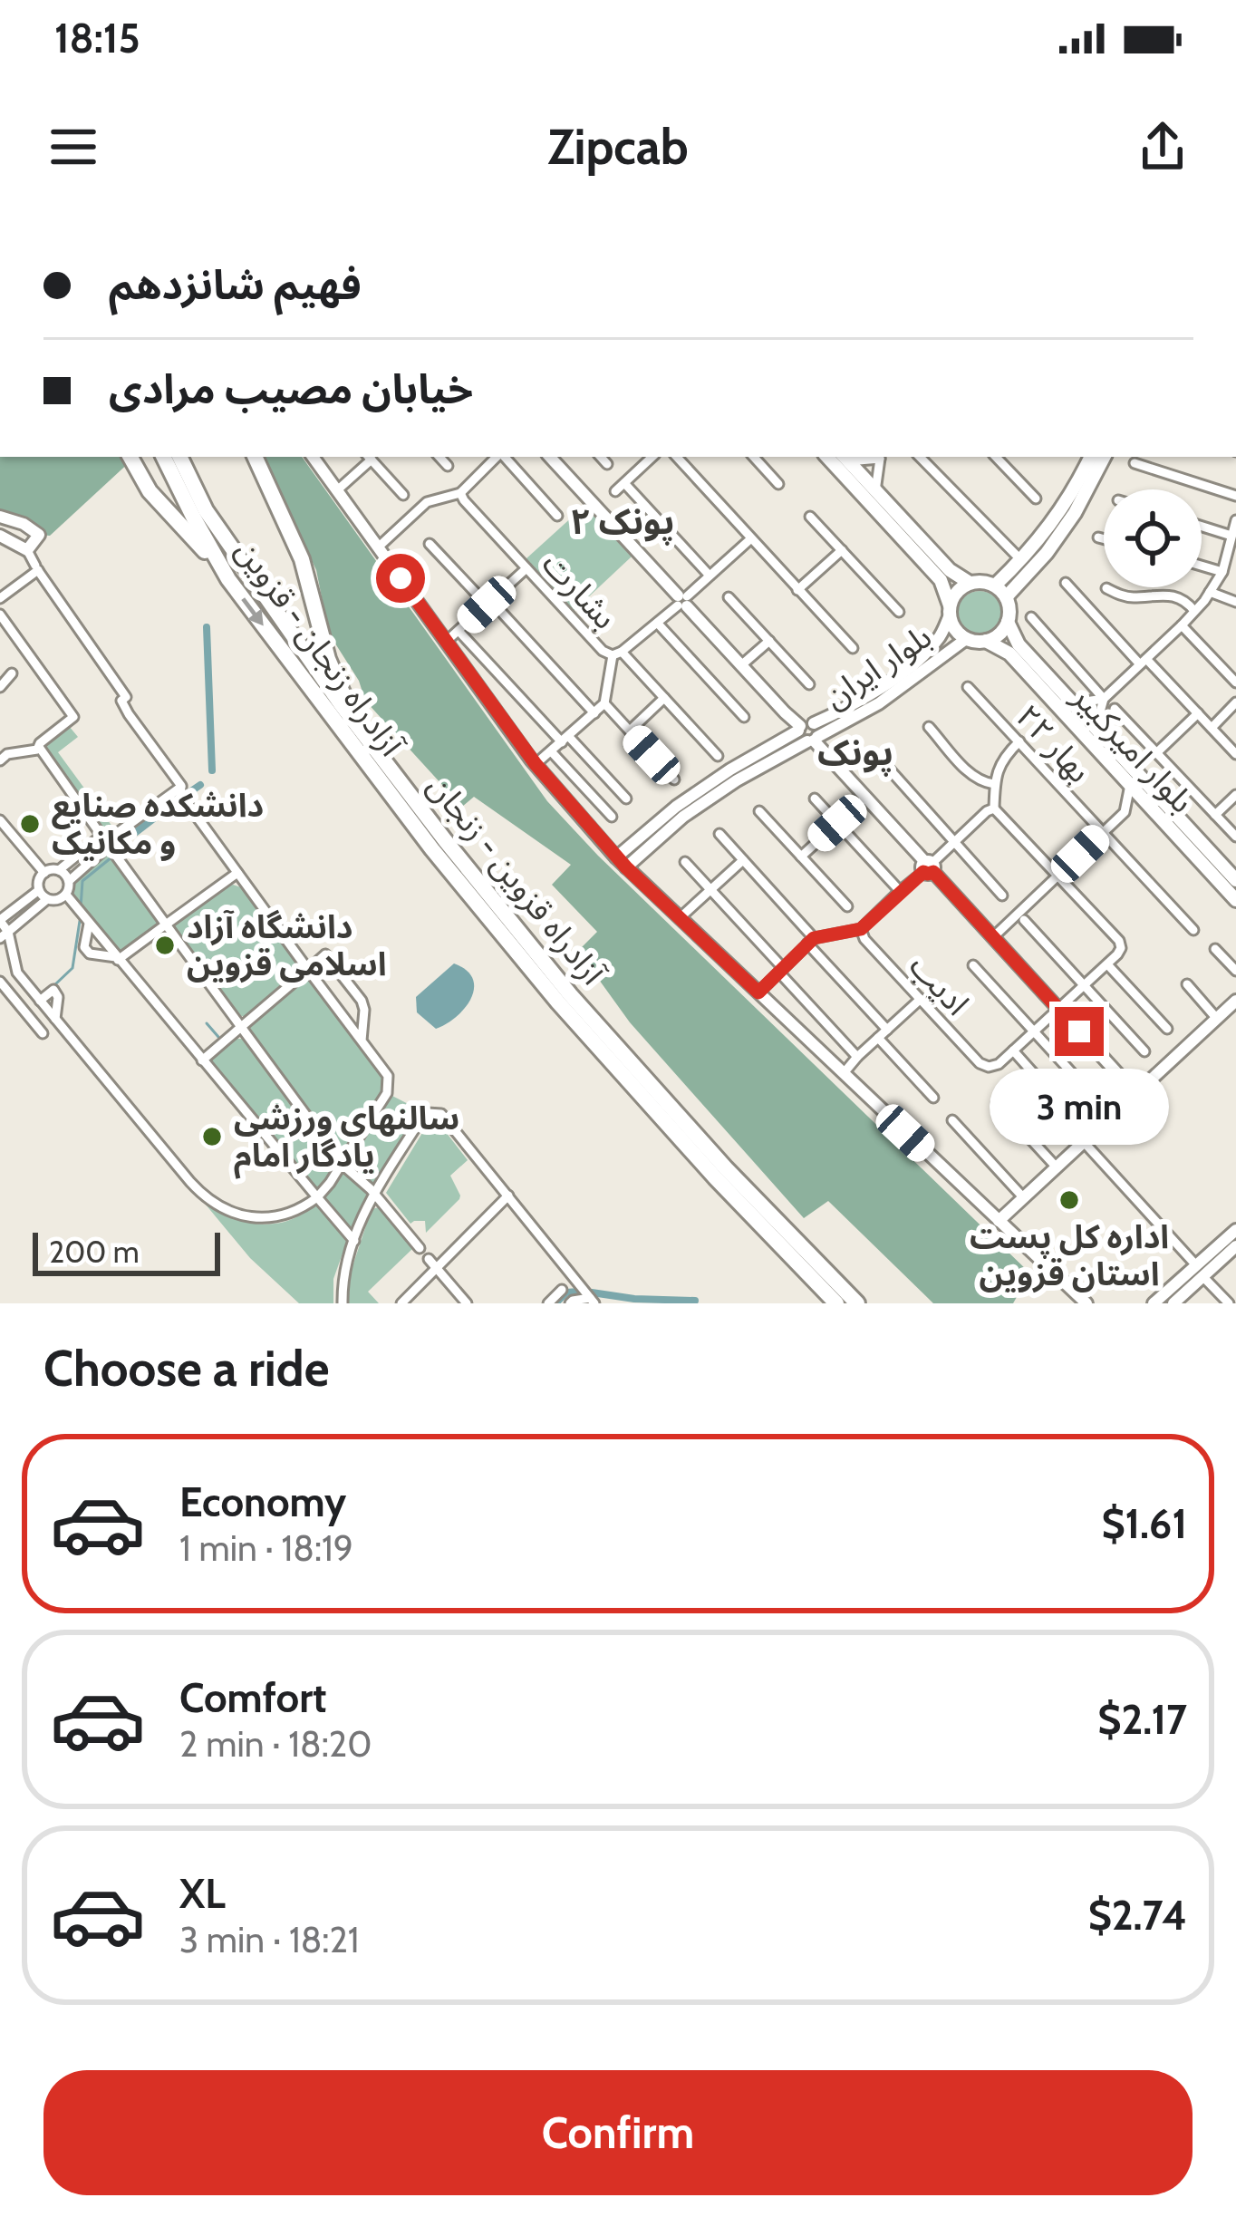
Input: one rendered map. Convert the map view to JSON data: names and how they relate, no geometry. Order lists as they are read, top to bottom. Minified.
{"streets":{"highway":["آزادراه زنجان - قزوین","آزادراه قزوین - زنجان"],"main road":["بلوار امیرکبیر"],"street":["بشارت","بلوار ایران","بهار ۲۲","ادیب"]},"crossings":[["بلوار ایران","بلوار امیرکبیر"]],"one_way":["آزادراه زنجان - قزوین"],"districts":["پونک ۲","پونک"],"places":["دانشکده صنایع و مکانیک","دانشگاه آزاد اسلامی قزوین","سالنهای ورزشی یادگار امام","اداره کل پست استان قزوین"],"scale_bar":"200 m","page":{"status":"18:15","header":"Zipcab","banner":["فهیم شانزدهم","خیابان مصیب مرادی"],"bubble":"3 min","scale":"200 m","heading":"Choose a ride","list":[{"name":"Economy","note":"1 min · 18:19","value":"$1.61"},{"name":"Comfort","note":"2 min · 18:20","value":"$2.17"},{"name":"XL","note":"3 min · 18:21","value":"$2.74"}],"buttons":"Confirm"}}
